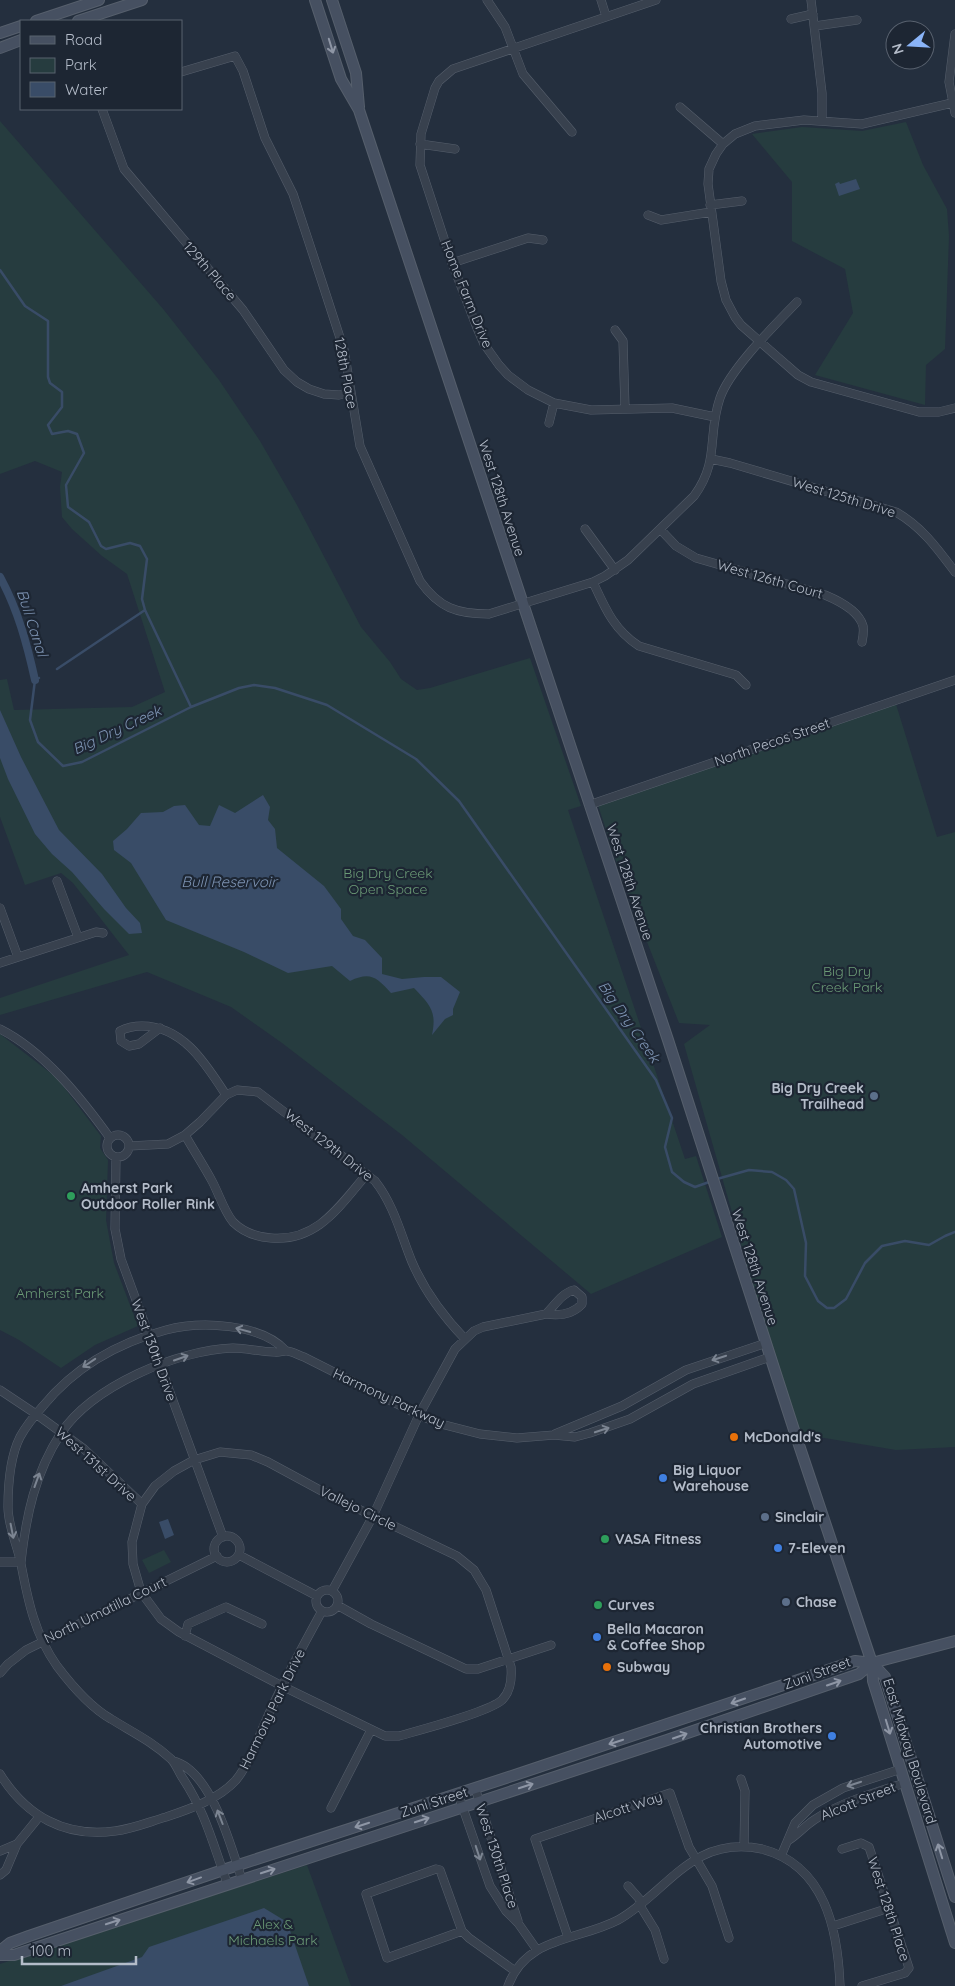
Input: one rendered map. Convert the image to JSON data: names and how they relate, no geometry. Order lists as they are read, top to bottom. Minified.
{"streets":{"main road":["West 128th Avenue","Zuni Street","East Midway Boulevard"],"street":["129th Place","Home Farm Drive","128th Place","West 125th Drive","West 126th Court","North Pecos Street","West 129th Drive","West 130th Drive","Harmony Parkway","West 131st Drive","Vallejo Circle","North Umatilla Court","Harmony Park Drive","Alcott Street","Alcott Way","West 130th Place","West 128th Place"]},"crossings":[["129th Place","128th Place"],["Home Farm Drive","128th Place"],["128th Place","West 125th Drive"],["128th Place","West 128th Avenue"],["128th Place","West 126th Court"],["West 128th Avenue","North Pecos Street"],["West 128th Avenue","Harmony Parkway"],["West 128th Avenue","Zuni Street"],["West 128th Avenue","East Midway Boulevard"],["West 130th Drive","Harmony Parkway"],["West 130th Drive","Vallejo Circle"],["West 130th Drive","North Umatilla Court"],["Harmony Parkway","West 131st Drive"],["Harmony Parkway","North Umatilla Court"],["Harmony Parkway","Zuni Street"],["Harmony Parkway","Harmony Park Drive"],["West 131st Drive","Vallejo Circle"],["Vallejo Circle","North Umatilla Court"],["Vallejo Circle","Harmony Park Drive"],["Zuni Street","East Midway Boulevard"],["Zuni Street","West 130th Place"],["East Midway Boulevard","Alcott Street"]],"water":["Bull Canal","Big Dry Creek","Bull Reservoir"],"parks":["Big Dry Creek Open Space","Big Dry Creek Park","Amherst Park","Alex & Michaels Park"],"places":["Big Dry Creek Trailhead","Amherst Park Outdoor Roller Rink","McDonald's","Big Liquor Warehouse","Sinclair","VASA Fitness","7-Eleven","Chase","Curves","Bella Macaron & Coffee Shop","Subway","Christian Brothers Automotive"],"legend":["Road","Park","Water"],"scale_bar":"100 m","north":"left"}
